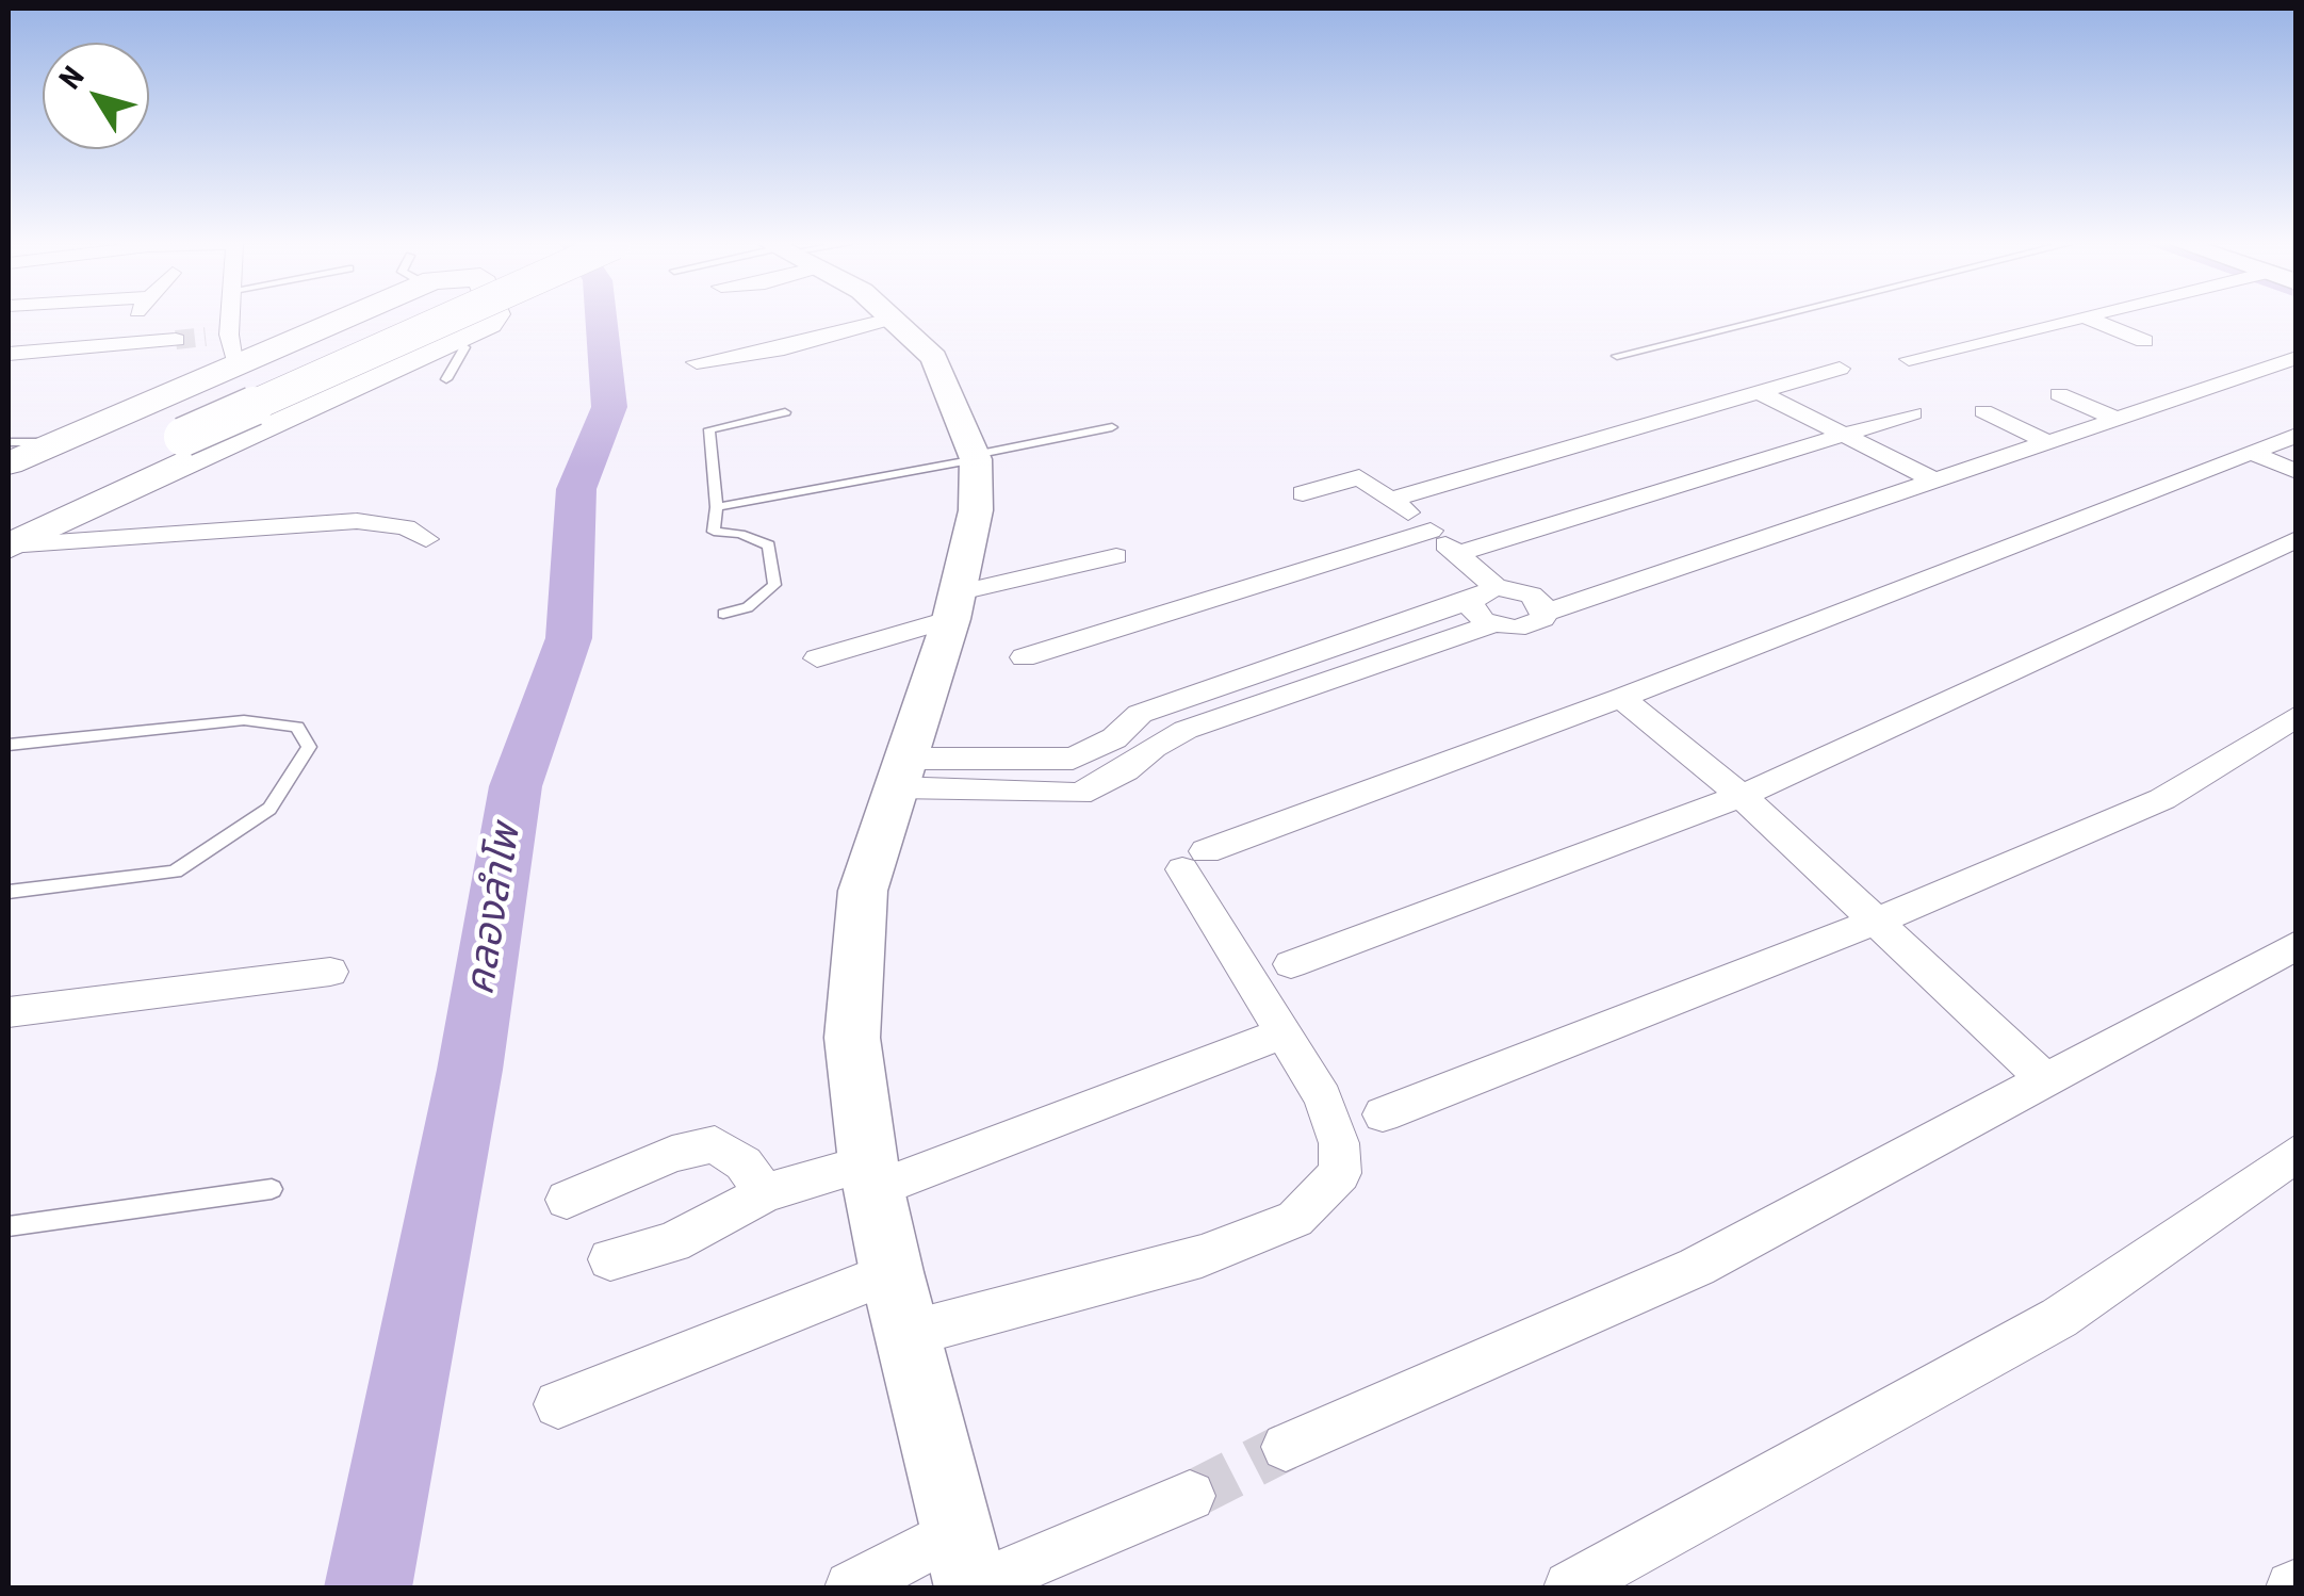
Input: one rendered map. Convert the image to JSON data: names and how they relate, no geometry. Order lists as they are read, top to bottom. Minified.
{"water":["คลองลำโพ"],"north":"top left"}
